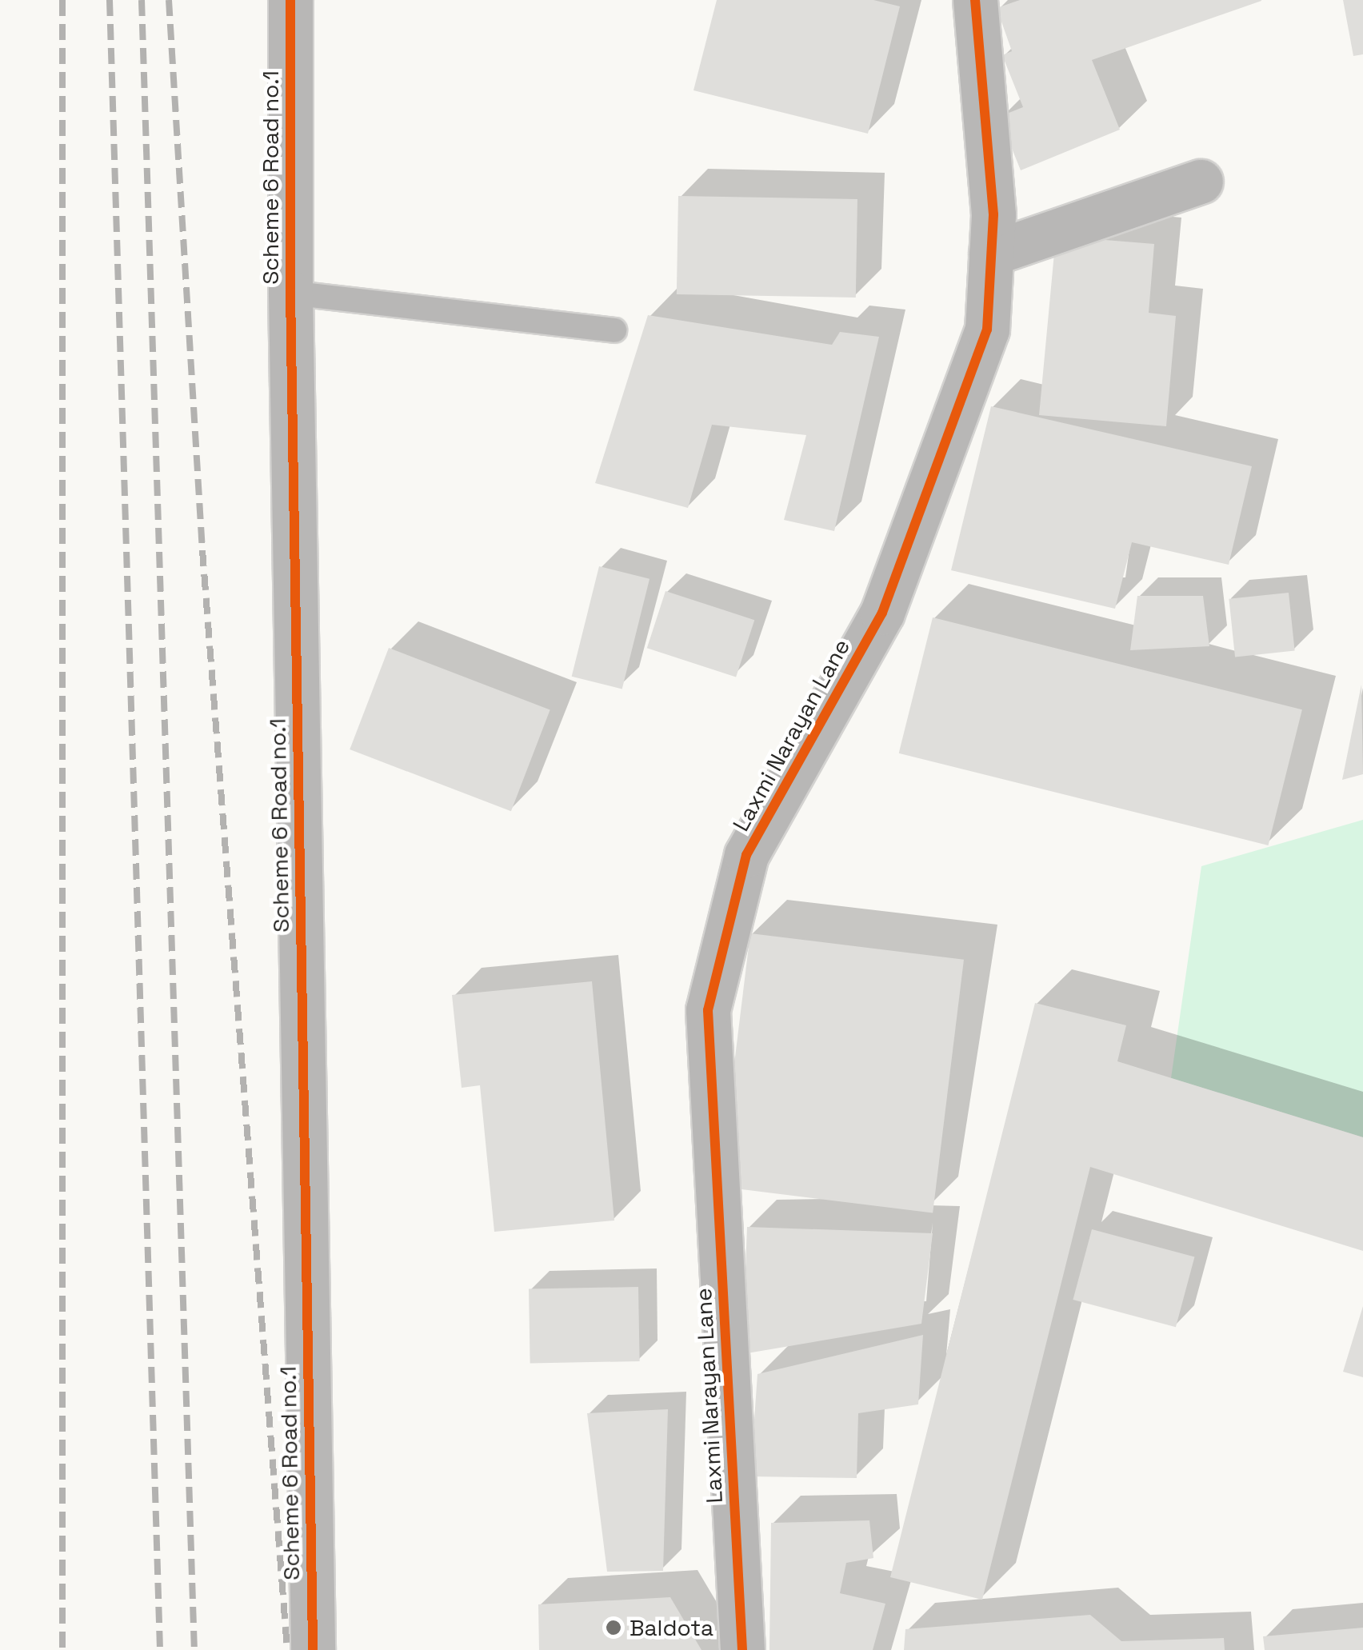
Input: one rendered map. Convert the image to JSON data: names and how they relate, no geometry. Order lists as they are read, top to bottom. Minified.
{"streets":{"street":["Scheme 6 Road no.1","Laxmi Narayan Lane"]},"places":["Baldota"]}
